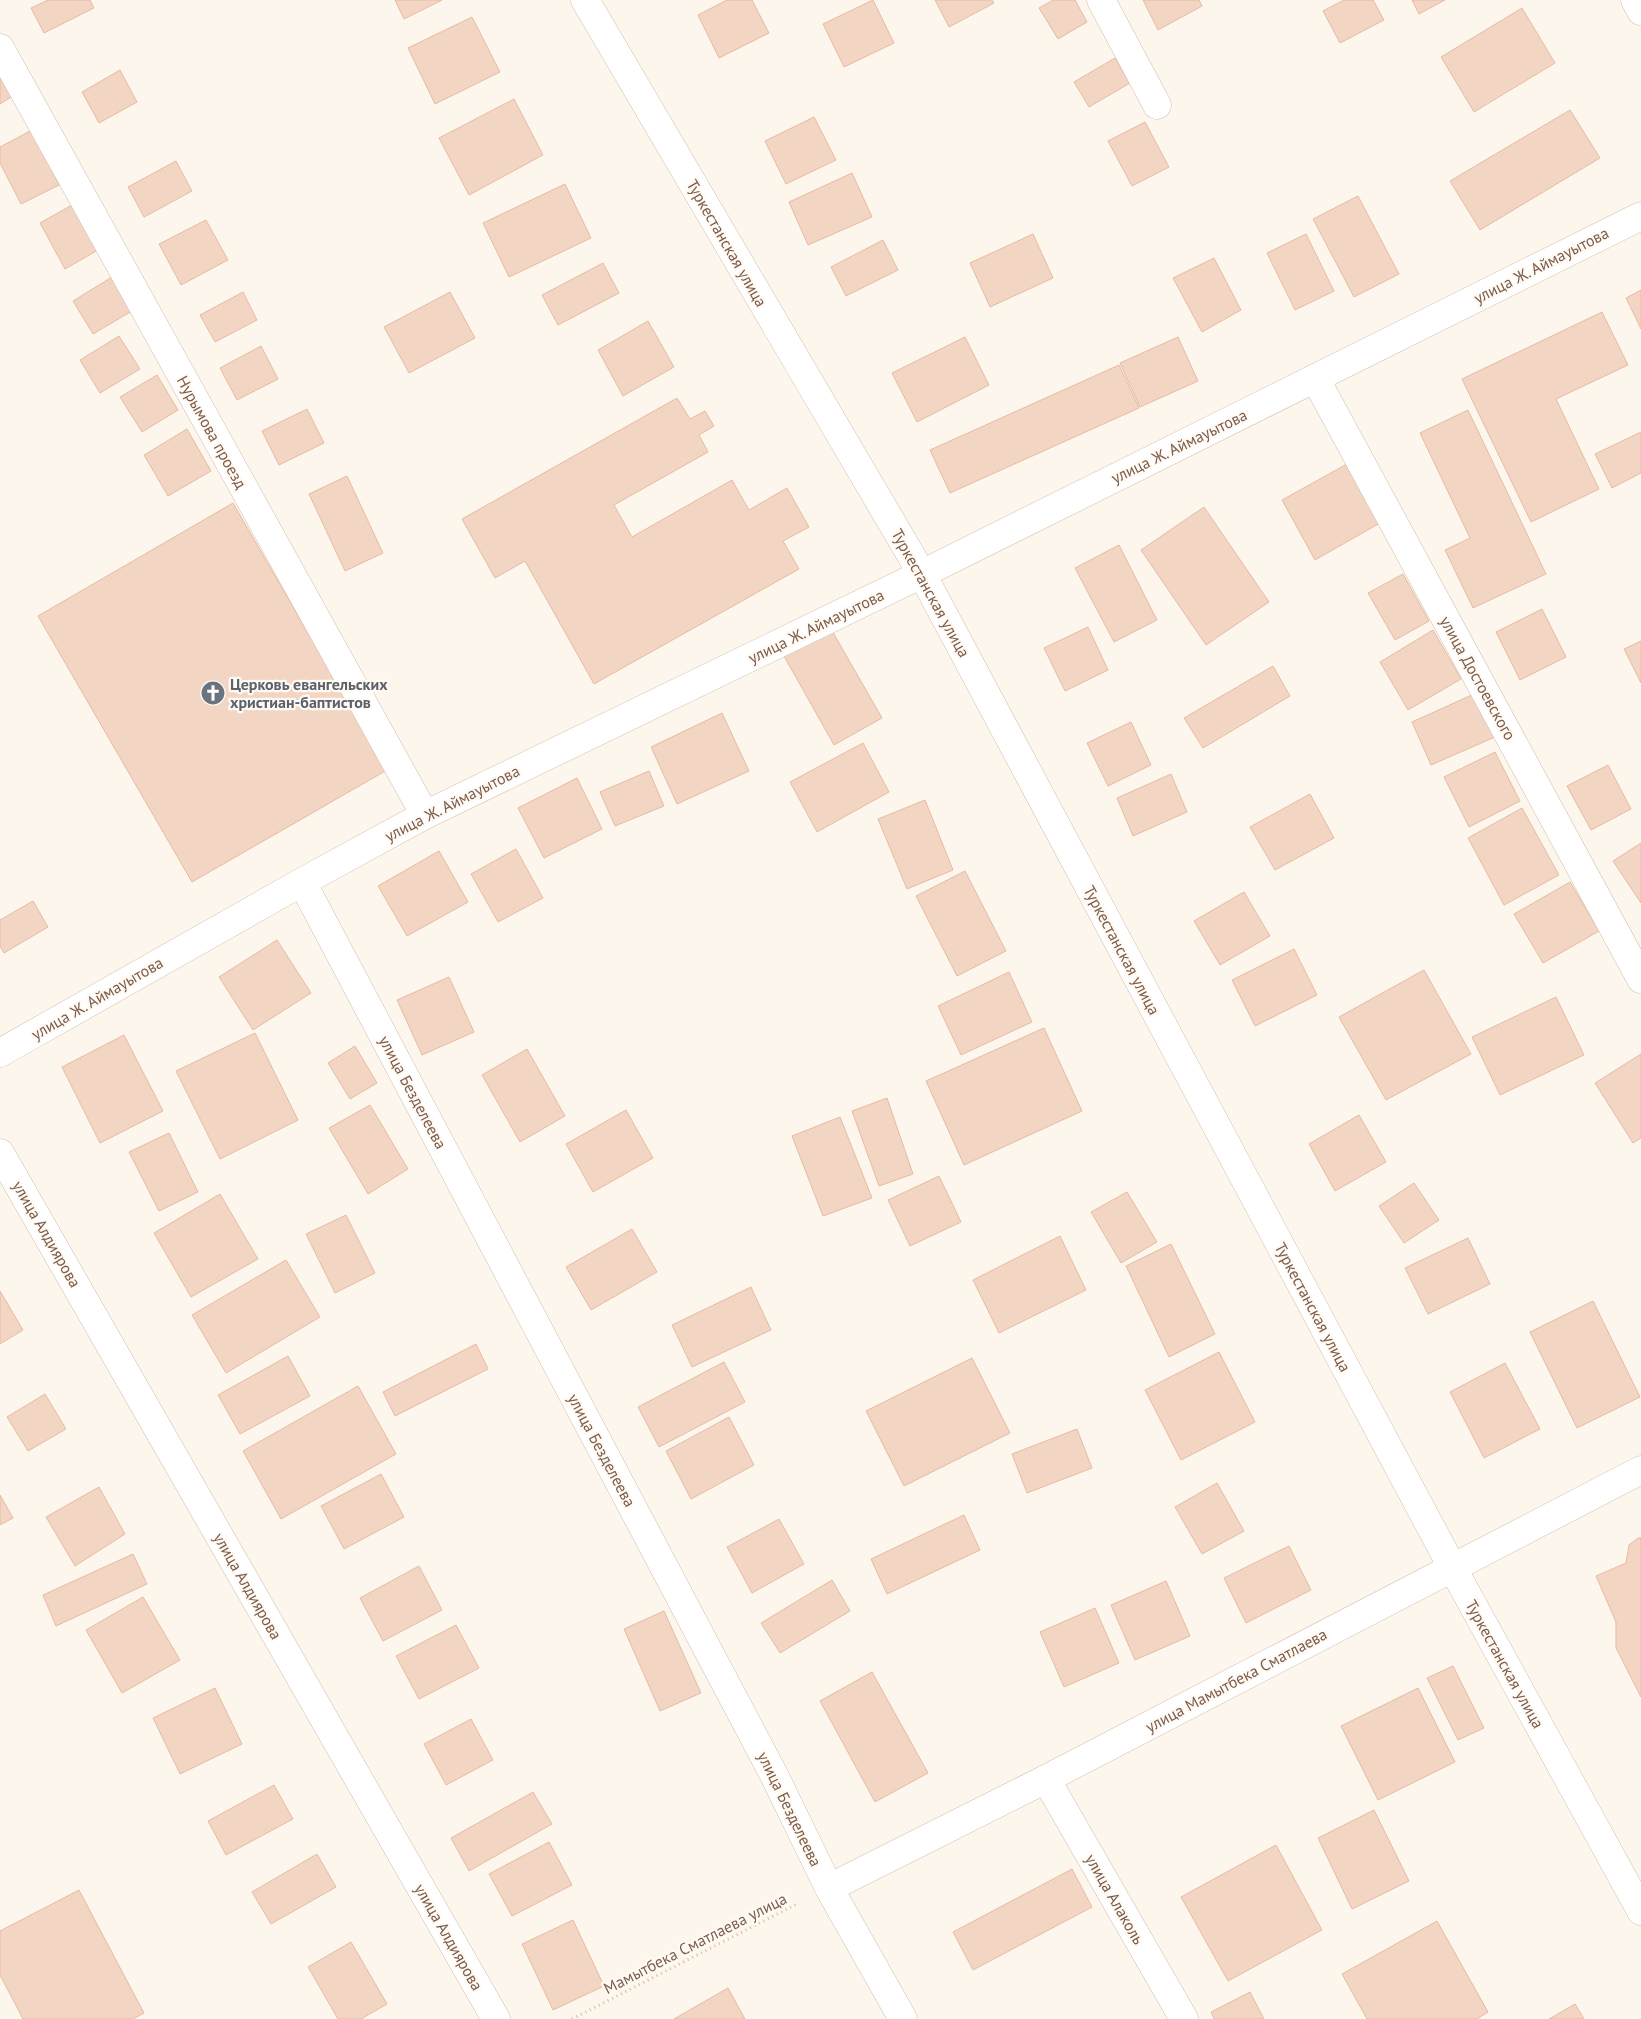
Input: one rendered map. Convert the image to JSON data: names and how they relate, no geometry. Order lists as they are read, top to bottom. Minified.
{"streets":{"street":["Туркестанская улица","улица Ж. Аймауытова","Нурымова проезд","улица Достоевского","улица Безделеева","улица Алдиярова","улица Мамытбека Сматлаева","улица Алаколь"],"path":["Мамытбека Сматлаева улица"]},"crossings":[["Туркестанская улица","улица Ж. Аймауытова"],["Туркестанская улица","улица Мамытбека Сматлаева"],["улица Ж. Аймауытова","Нурымова проезд"],["улица Ж. Аймауытова","улица Достоевского"],["улица Ж. Аймауытова","улица Безделеева"],["улица Безделеева","улица Мамытбека Сматлаева"],["улица Безделеева","Мамытбека Сматлаева улица"],["улица Мамытбека Сматлаева","улица Алаколь"],["улица Мамытбека Сматлаева","Мамытбека Сматлаева улица"]],"places":{"church":["Церковь евангельских христиан-баптистов"]}}
